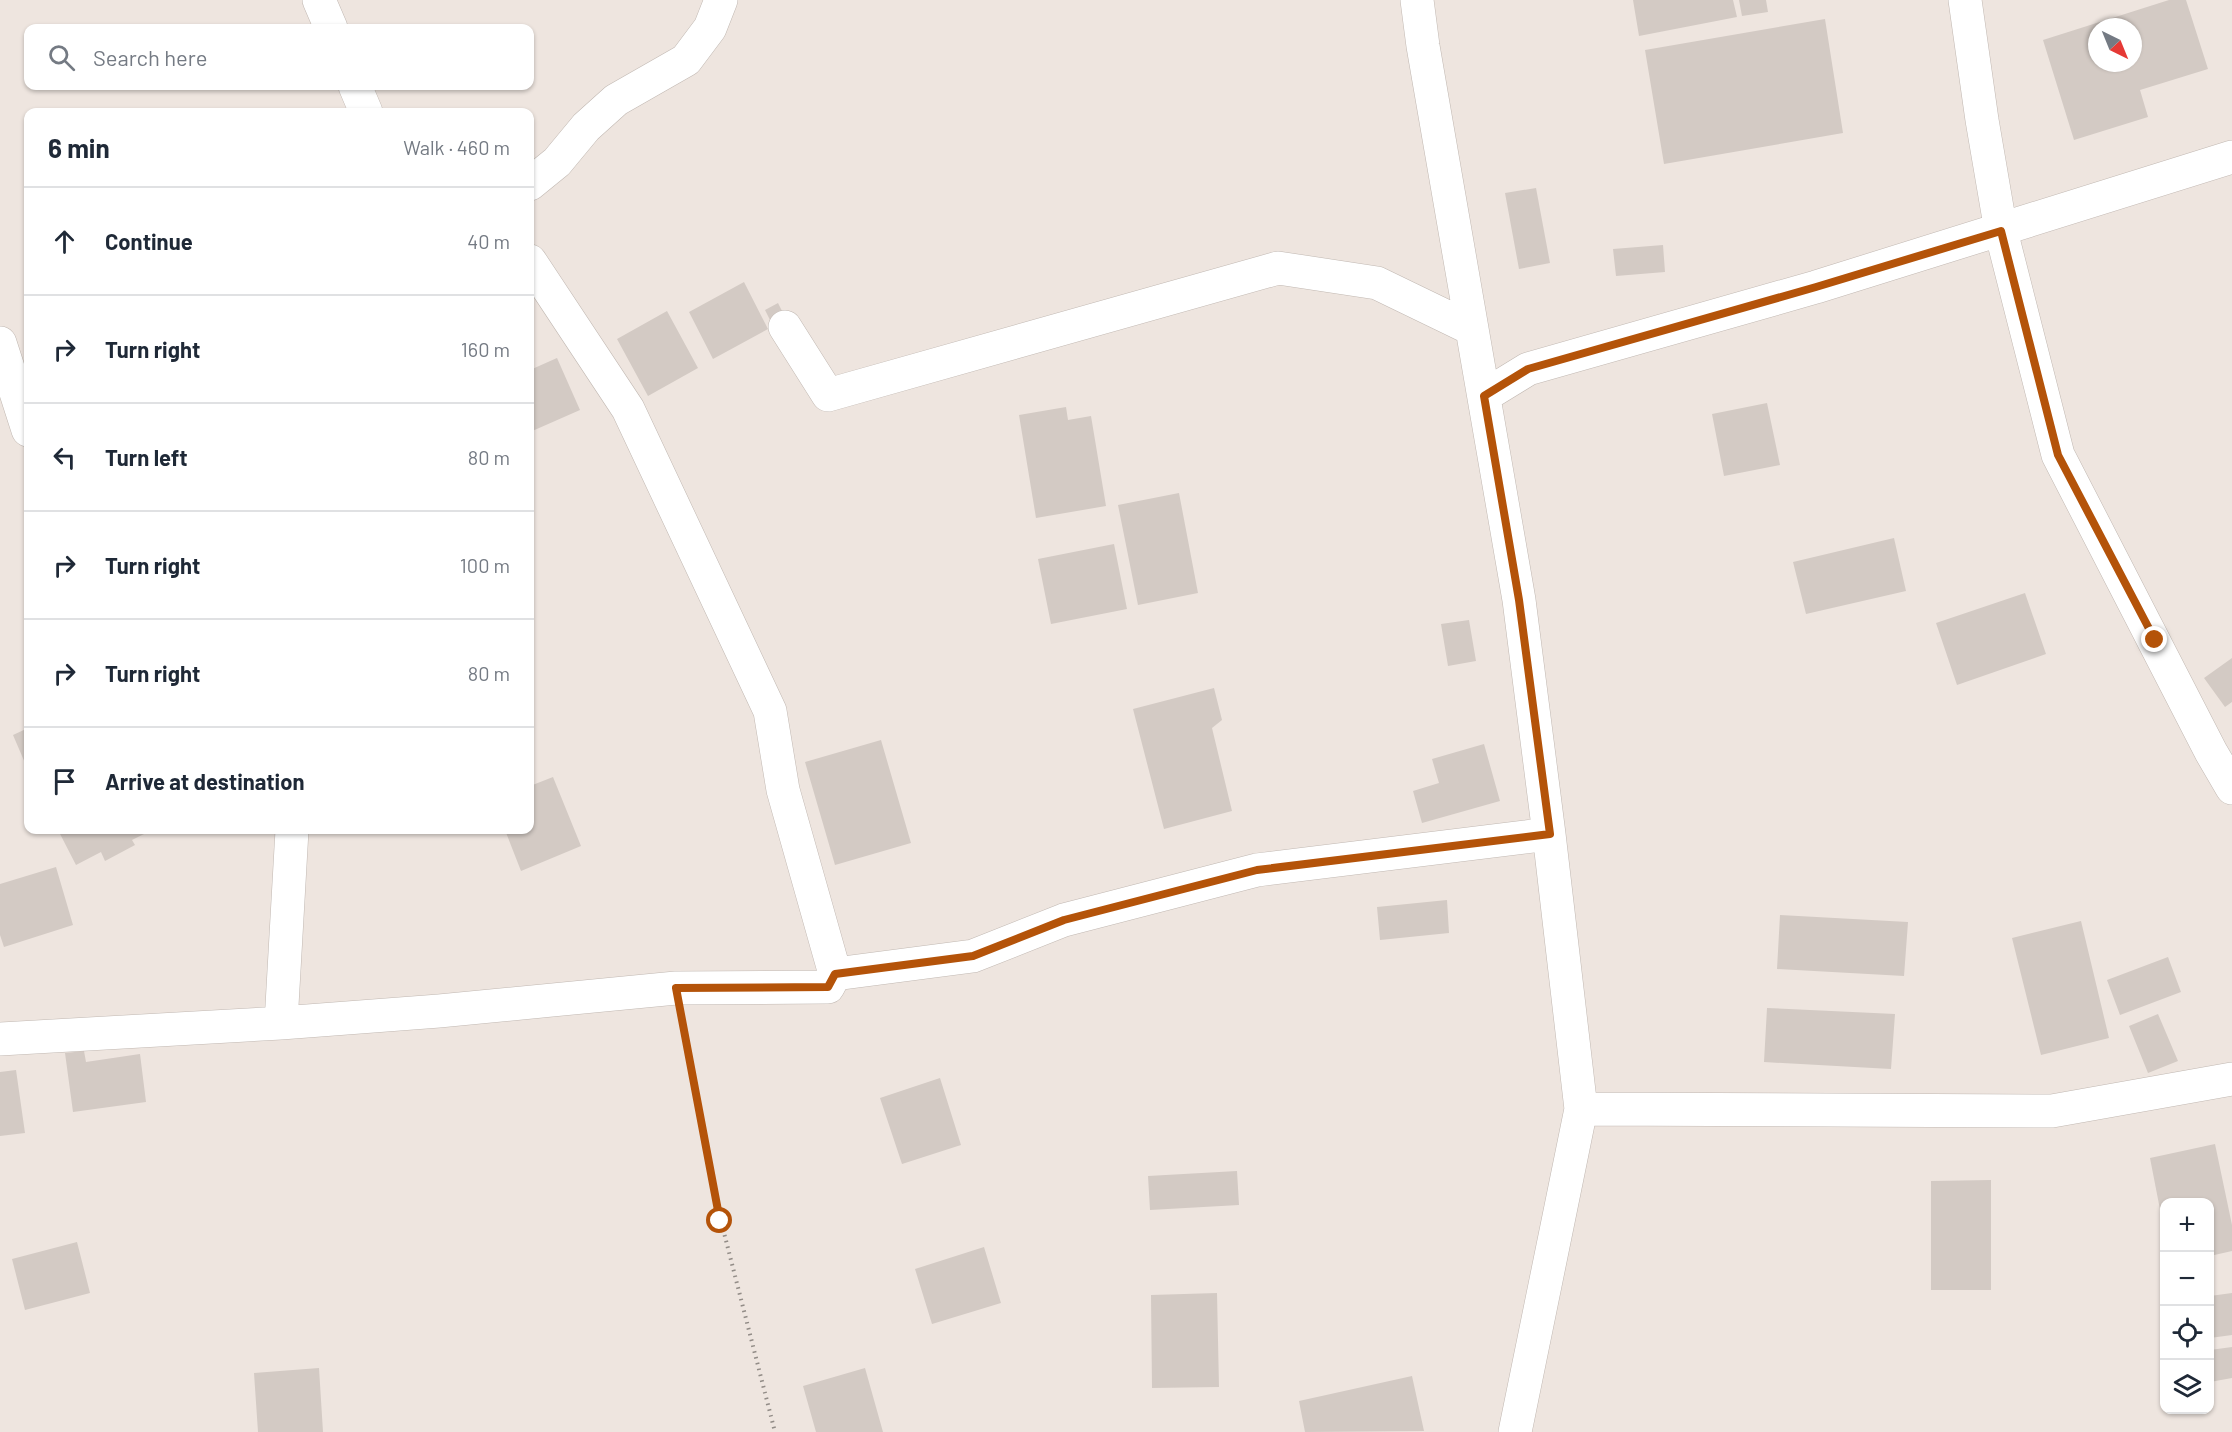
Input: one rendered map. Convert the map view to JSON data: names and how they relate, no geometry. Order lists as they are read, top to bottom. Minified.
{"north":"bottom right","page":{"search":"Search here","heading":["6 min","Walk · 460 m"],"list":[["Continue","40 m"],["Turn right","160 m"],["Turn left","80 m"],["Turn right","100 m"],["Turn right","80 m"],"Arrive at destination"],"map_buttons":["+","−"]}}
